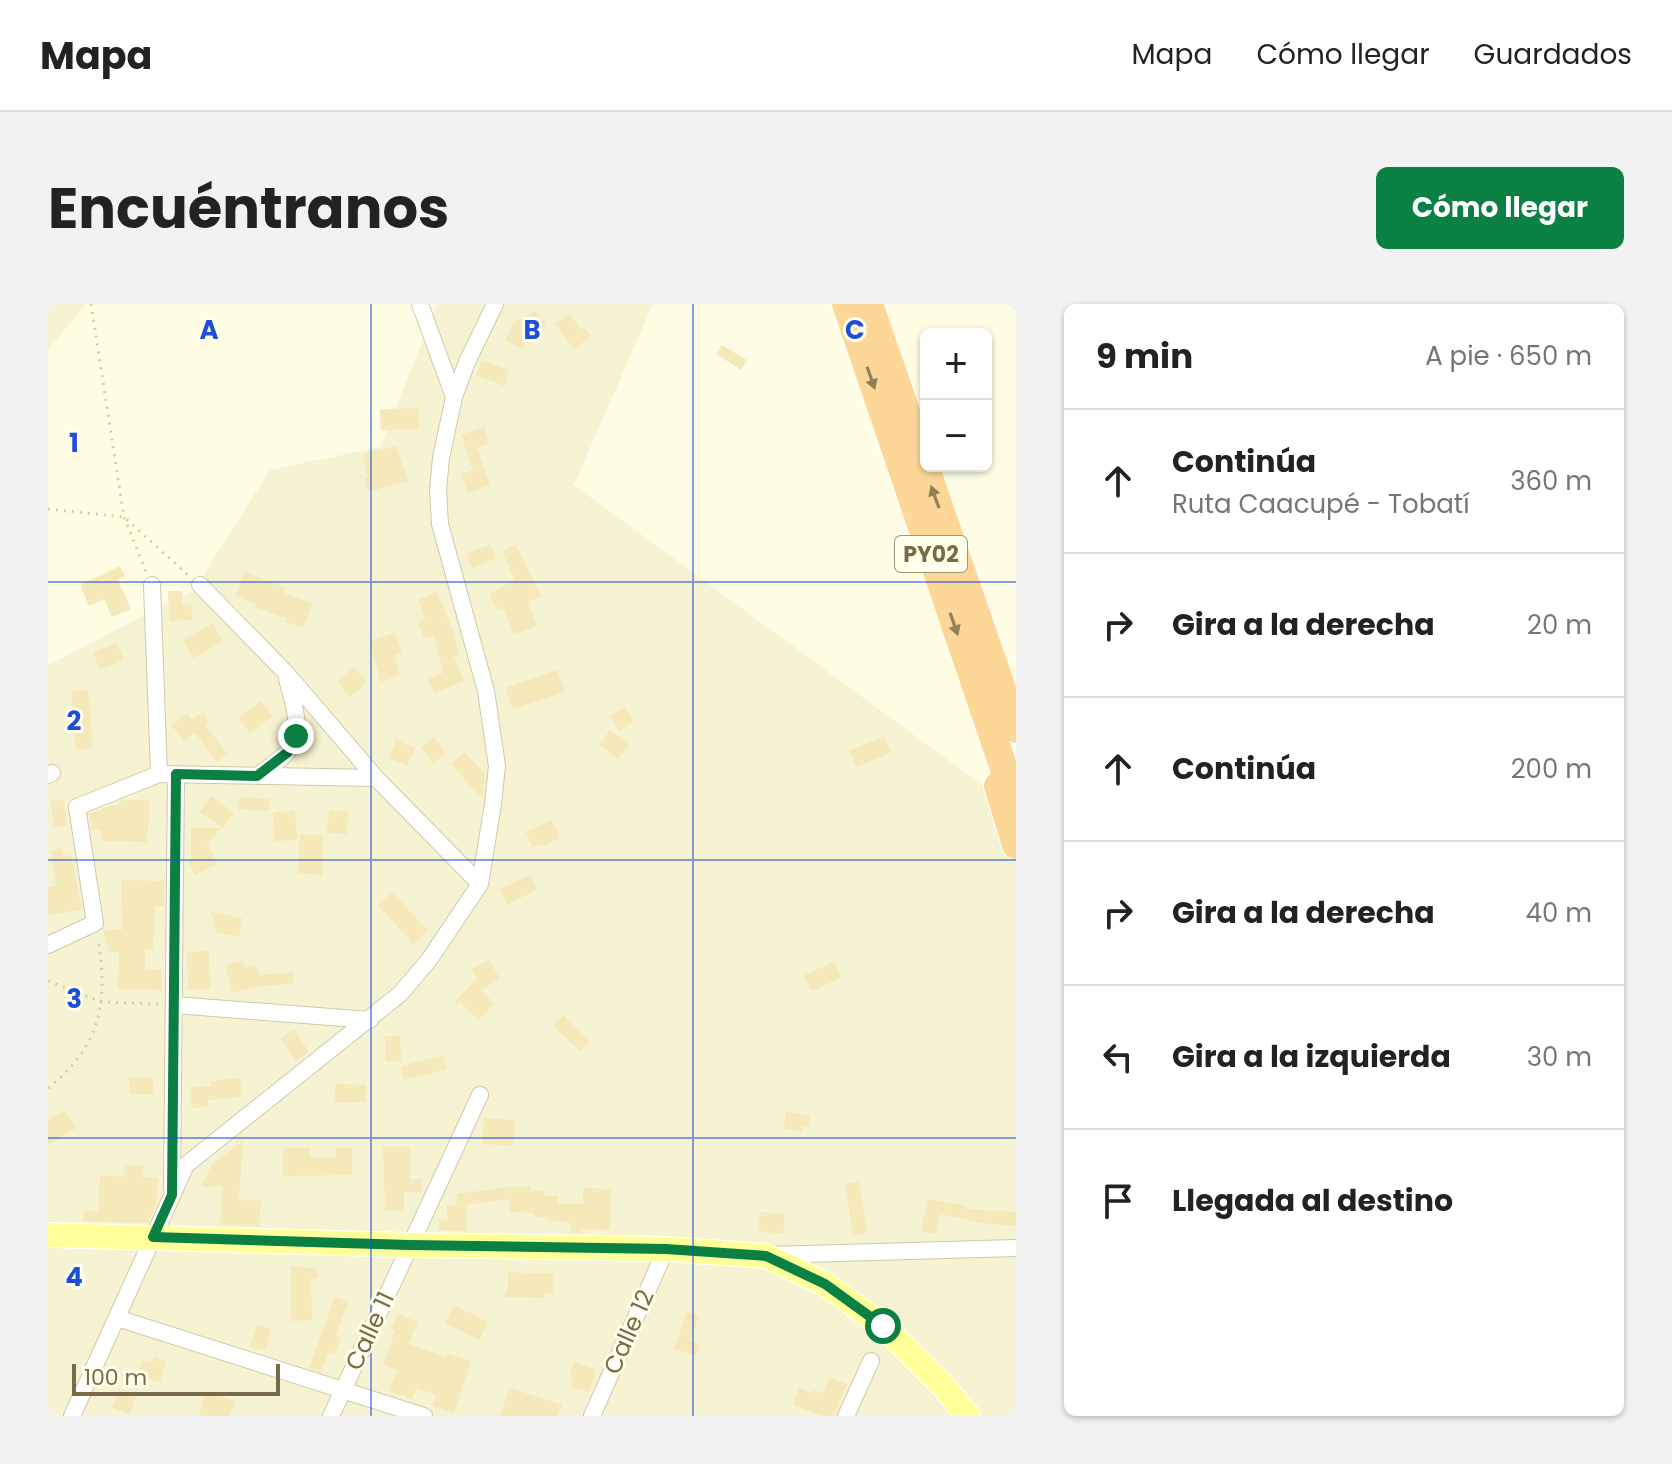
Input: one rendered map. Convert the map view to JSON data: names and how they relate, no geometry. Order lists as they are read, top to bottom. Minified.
{"streets":{"highway":["PY02"],"street":["Calle 11","Calle 12"]},"scale_bar":"100 m","page":{"header":"Mapa","nav":["Mapa","Cómo llegar","Guardados"],"title":"Encuéntranos","buttons":"Cómo llegar","heading":["9 min","A pie · 650 m"],"map_buttons":["+","−"],"list":[["Continúa","Ruta Caacupé - Tobatí","360 m"],["Gira a la derecha","20 m"],["Continúa","200 m"],["Gira a la derecha","40 m"],["Gira a la izquierda","30 m"],"Llegada al destino"],"scale":"100 m"},"grid":{"columns":["A","B","C"],"rows":["1","2","3","4"]}}
